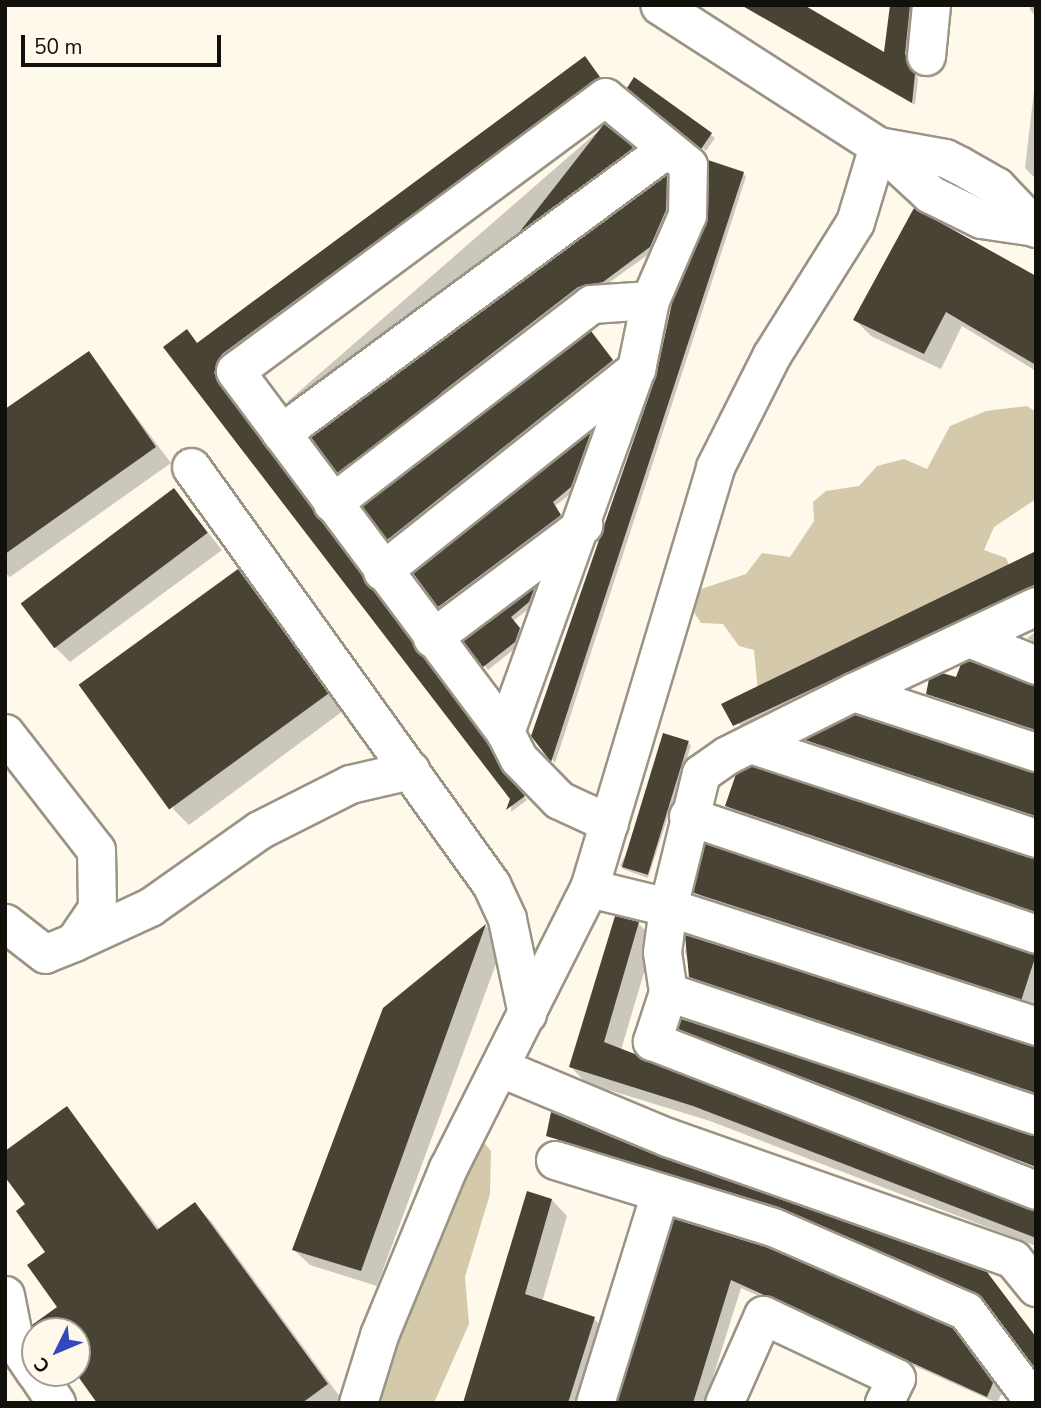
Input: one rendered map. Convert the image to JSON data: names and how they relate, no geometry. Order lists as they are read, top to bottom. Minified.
{"scale_bar":"50 m","north":"bottom left"}
